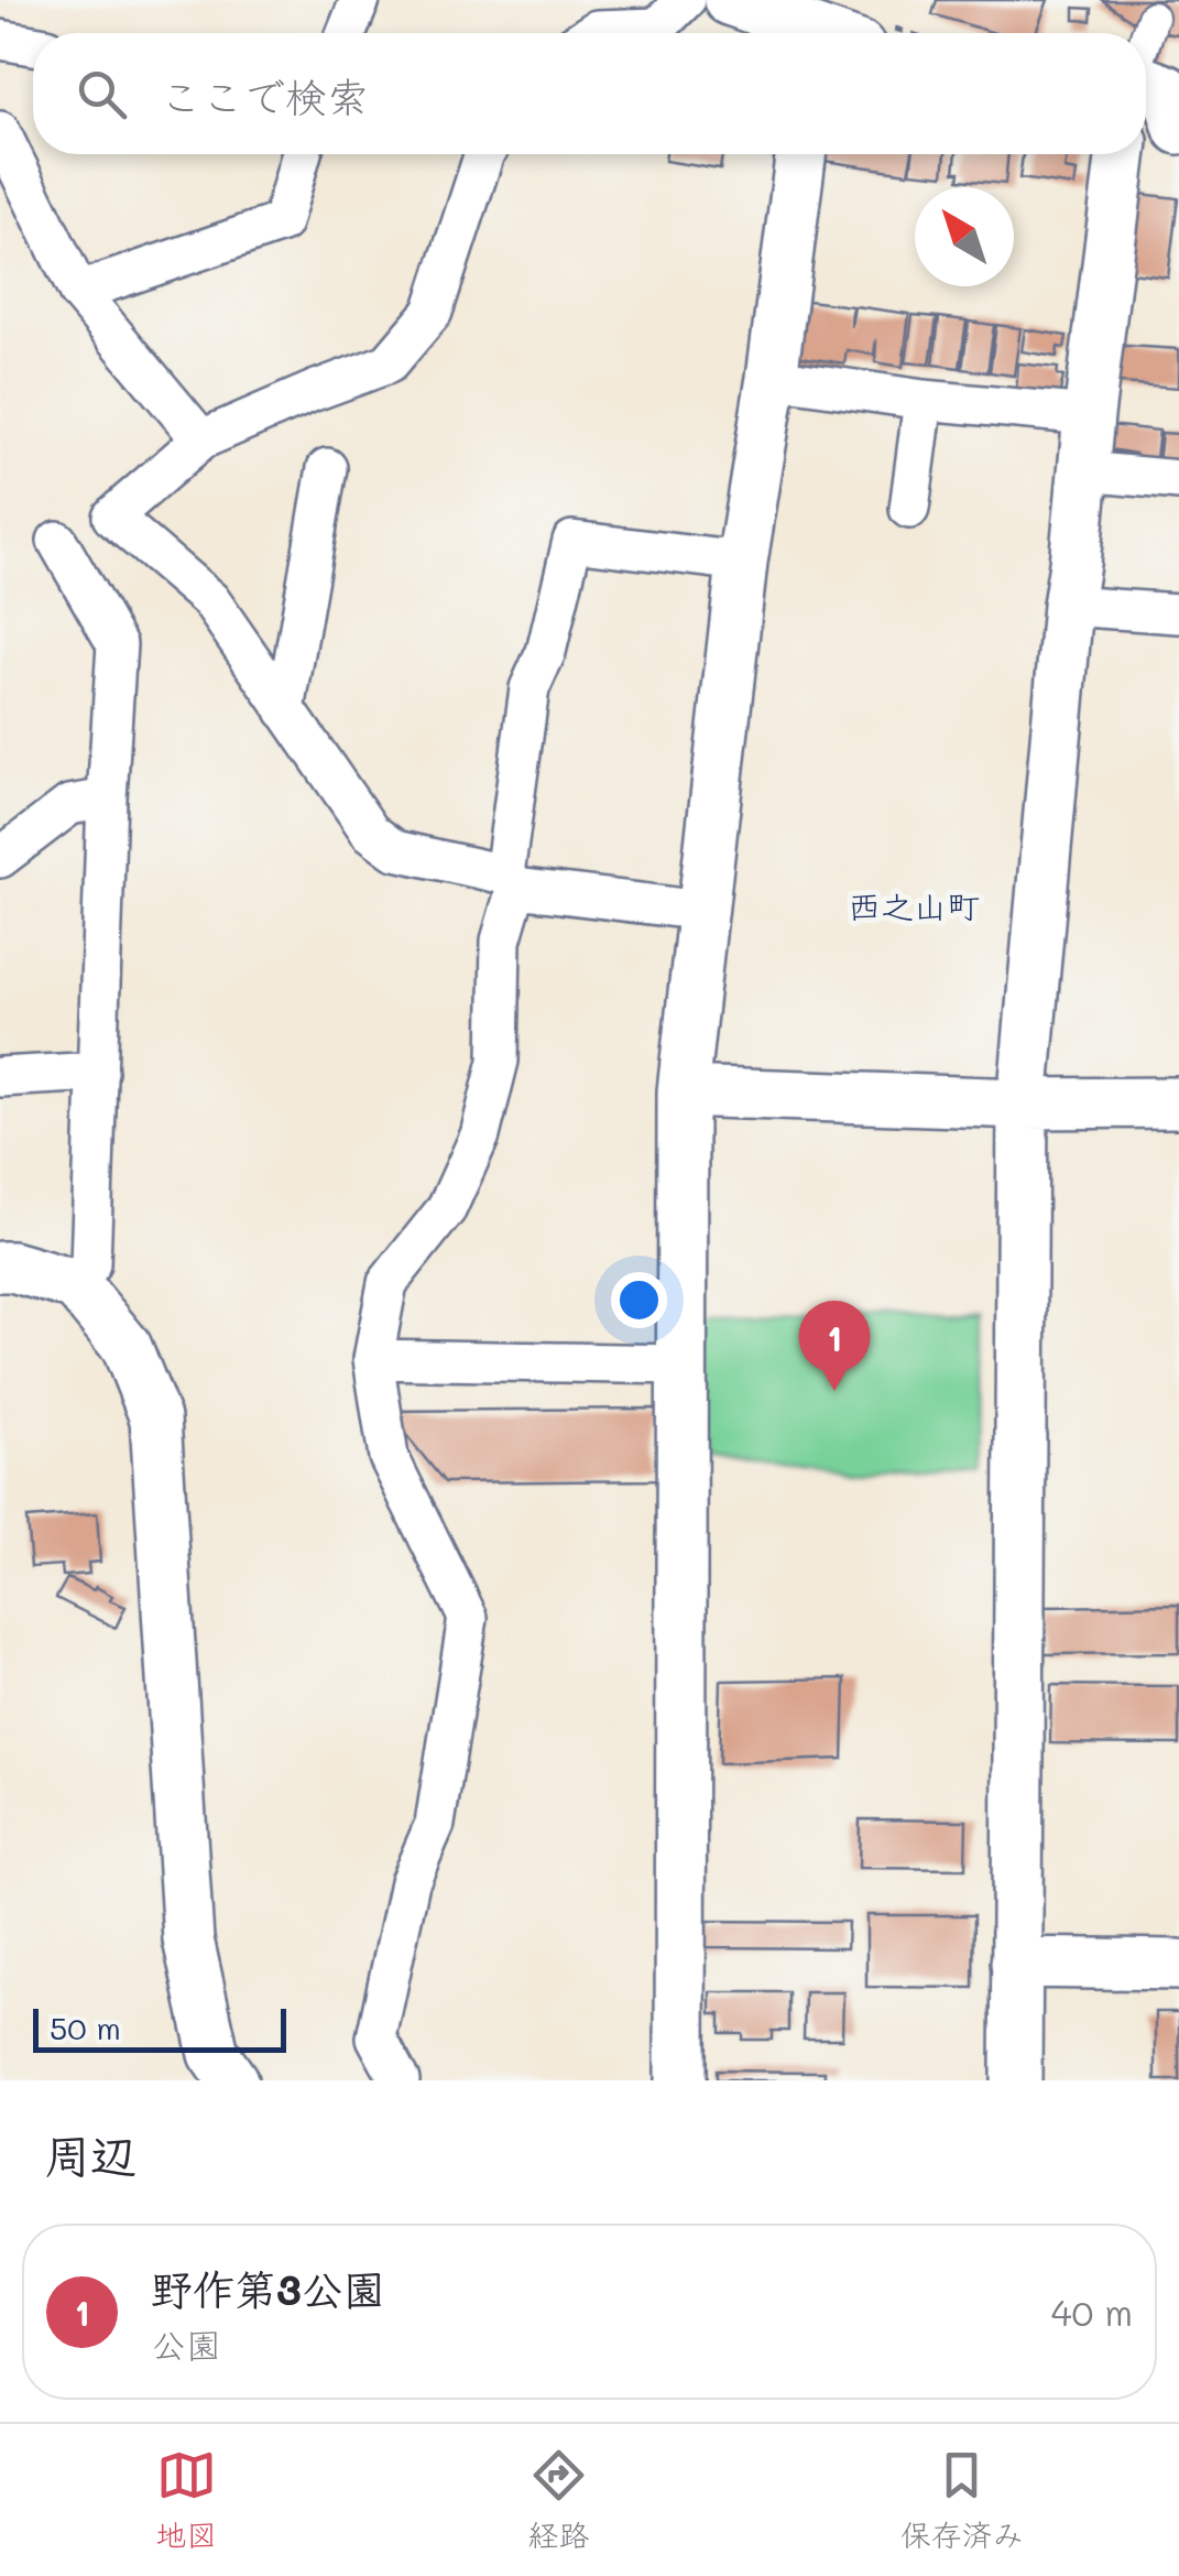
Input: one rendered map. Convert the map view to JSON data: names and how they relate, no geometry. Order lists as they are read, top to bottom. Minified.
{"districts":["西之山町"],"scale_bar":"50 m","north":"top left","page":{"search":"ここで検索","pins":"1","scale":"50 m","heading":"周辺","list":[{"mark":"1","name":"野作第3公園","note":"公園","value":"40 m"}],"nav":["地図","経路","保存済み"]}}
